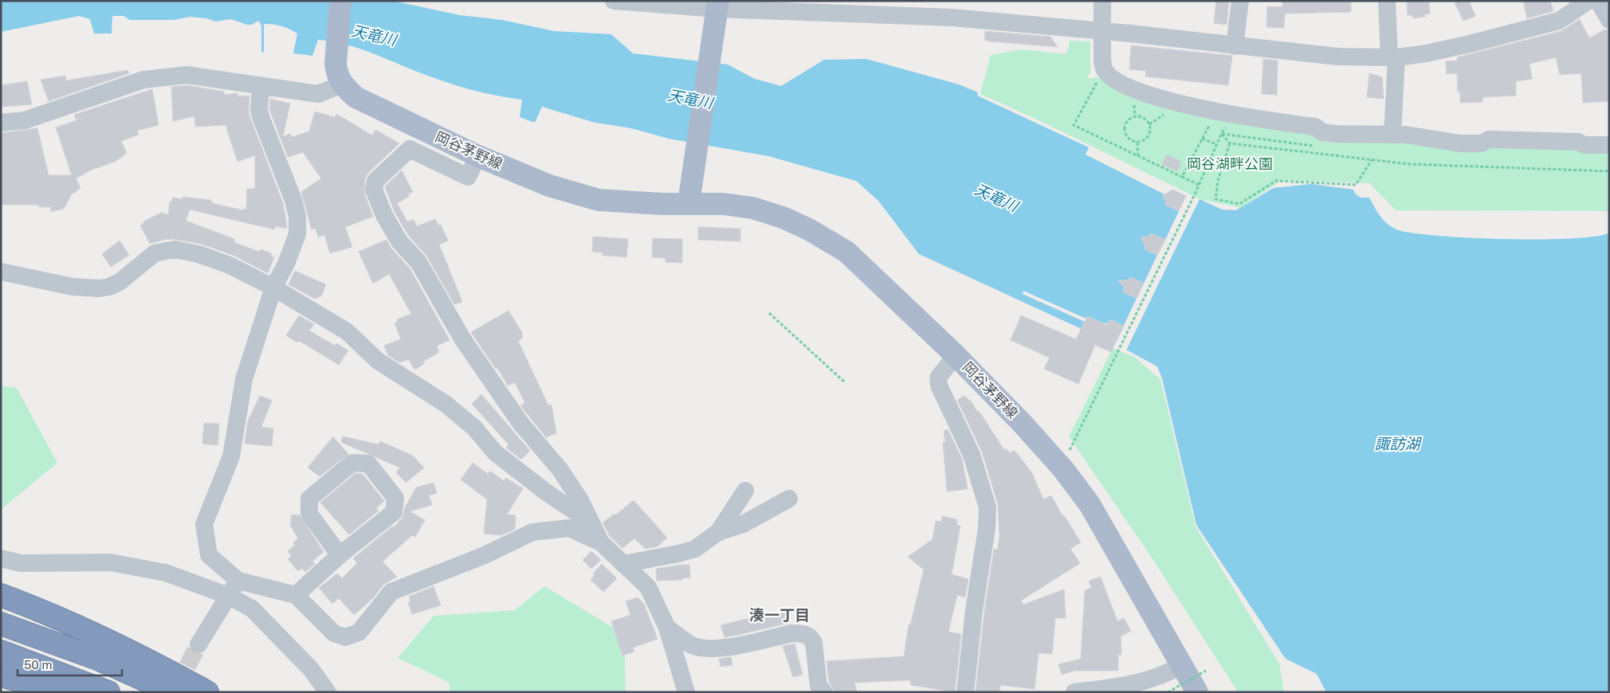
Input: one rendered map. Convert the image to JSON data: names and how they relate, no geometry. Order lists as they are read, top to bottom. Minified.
{"streets":{"main road":["岡谷茅野線"]},"districts":["湊一丁目"],"water":["天竜川","諏訪湖"],"parks":["岡谷湖畔公園"],"scale_bar":"50 m"}
